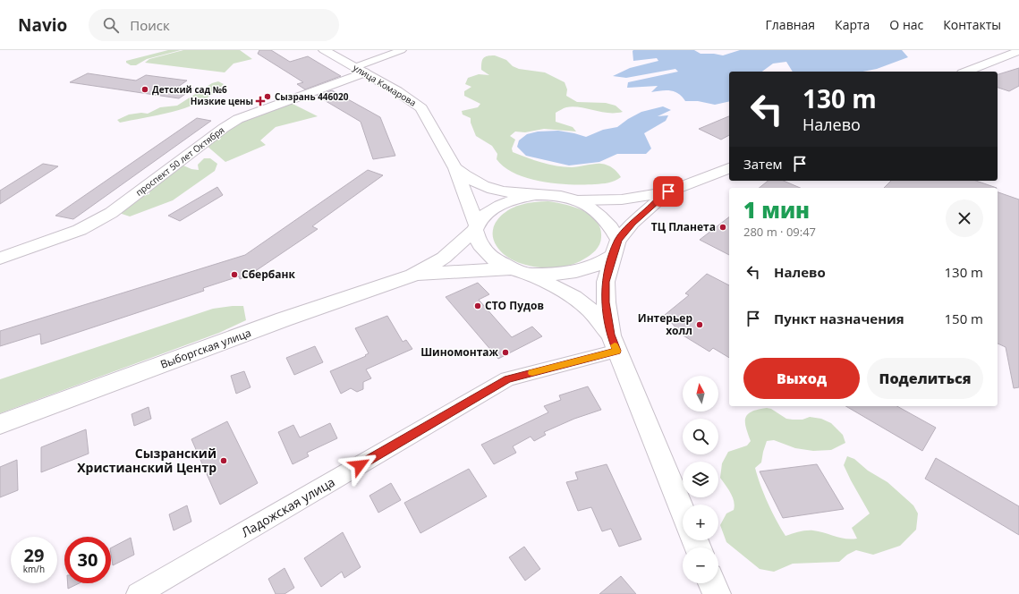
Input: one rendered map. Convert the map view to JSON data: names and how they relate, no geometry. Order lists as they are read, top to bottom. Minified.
{"streets":{"main road":["улица Комарова","проспект 50 лет Октября","Выборгская улица"],"street":["Ладожская улица"]},"crossings":[["улица Комарова","проспект 50 лет Октября"]],"places":{"other":["Детский сад №6","Сызрань 446020","ТЦ Планета","Сбербанк","СТО Пудов","Интерьер холл","Шиномонтаж","Сызранский Христианский Центр"],"health":["Низкие цены"]},"north":"top","page":{"header":"Navio","search":"Поиск","nav":["Главная","Карта","О нас","Контакты"],"turn":["130 m","Налево"],"then":"Затем","heading":["1 мин","280 m · 09:47"],"list":[{"name":"Налево","value":"130 m"},{"name":"Пункт назначения","value":"150 m"}],"buttons":["Выход","Поделиться"],"map_buttons":["+","−"],"speed":"29 km/h","limit":"30"}}
